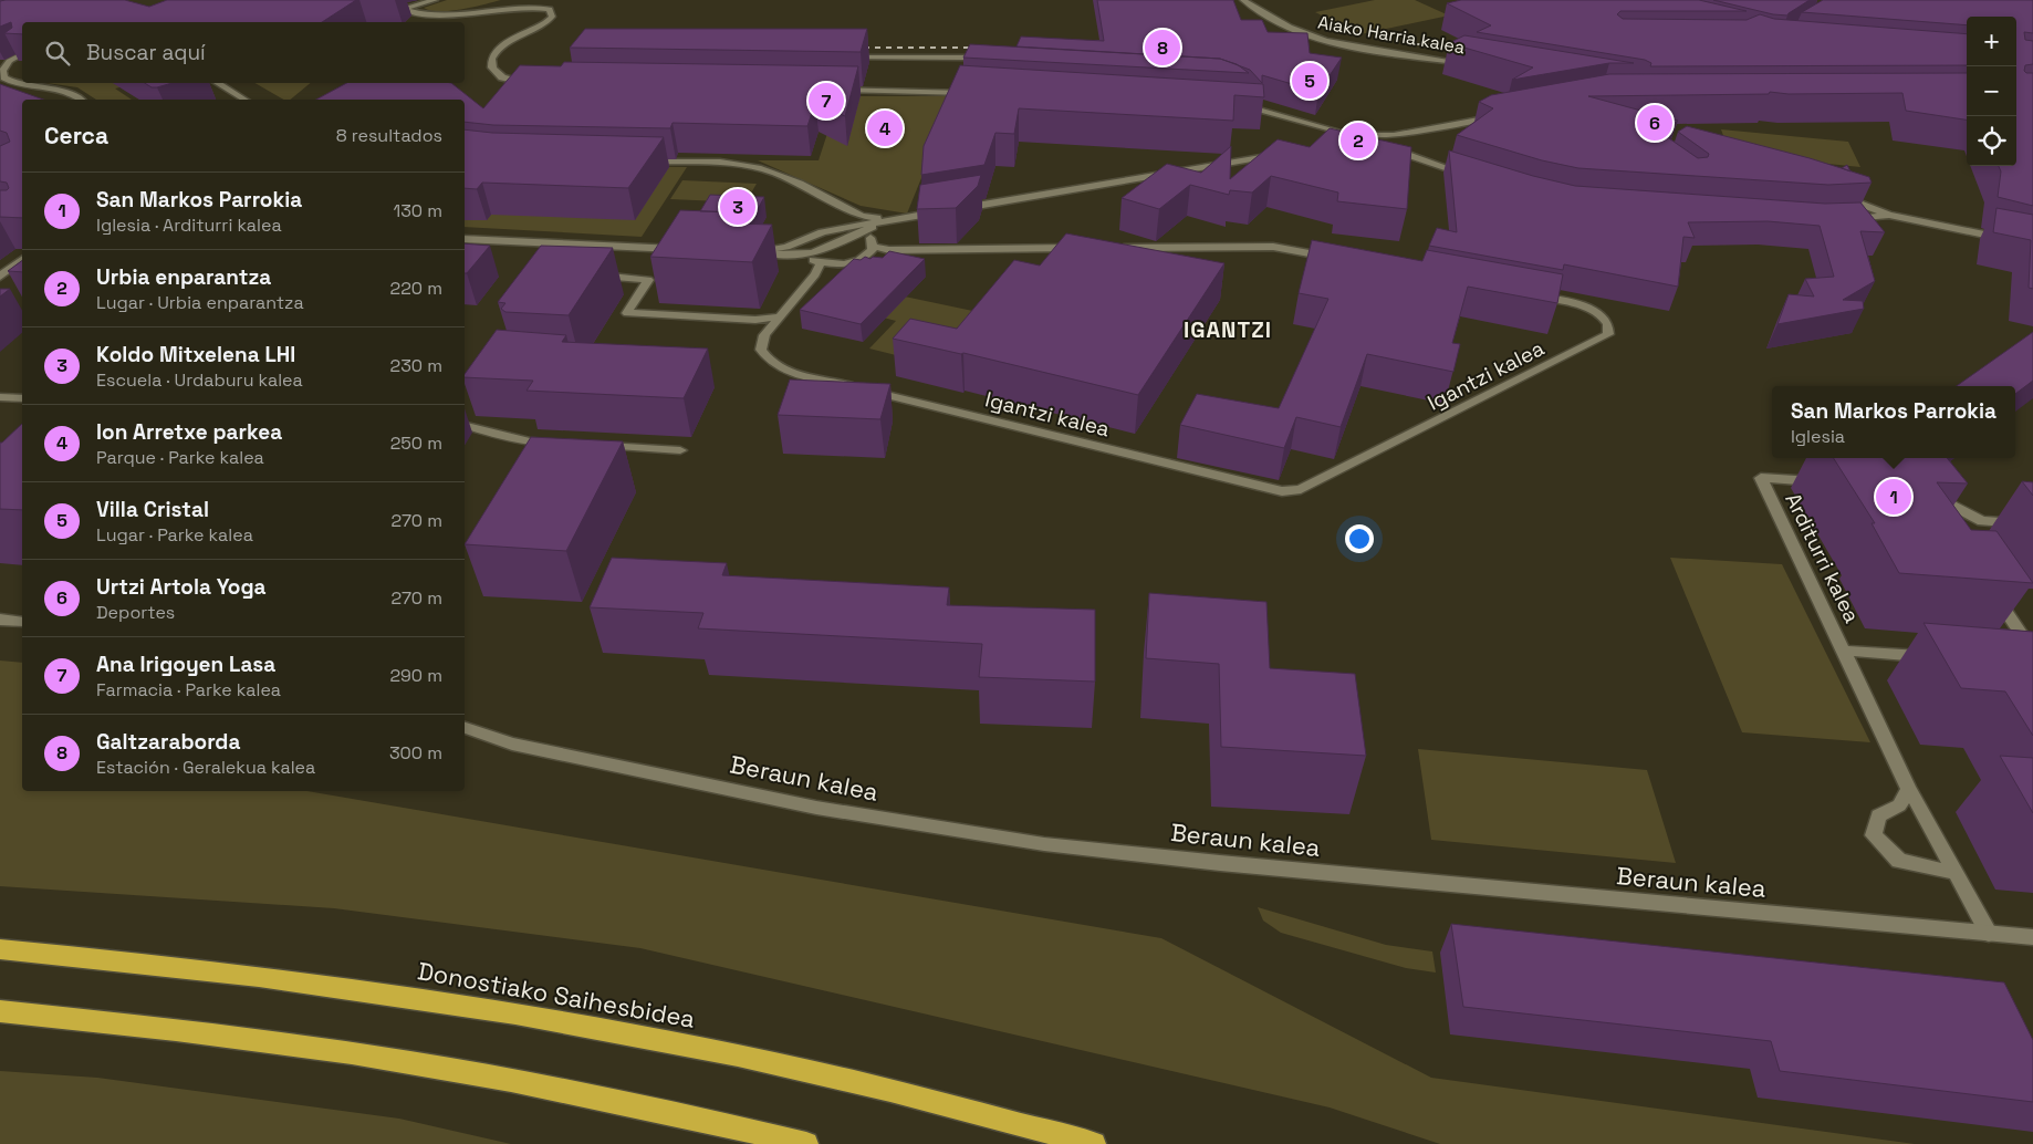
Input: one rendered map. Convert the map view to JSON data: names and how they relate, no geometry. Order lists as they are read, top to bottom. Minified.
{"streets":{"highway":["Donostiako Saihesbidea"],"street":["Aiako Harria kalea","Igantzi kalea","Arditurri kalea","Beraun kalea"]},"crossings":[["Arditurri kalea","Beraun kalea"]],"districts":["IGANTZI"],"page":{"map_buttons":["+","−"],"search":"Buscar aquí","pins":["8","5","7","6","4","2","3","1"],"heading":["Cerca","8 resultados"],"list":[{"mark":"1","name":"San Markos Parrokia","note":"Iglesia · Arditurri kalea","value":"130 m"},{"mark":"2","name":"Urbia enparantza","note":"Lugar · Urbia enparantza","value":"220 m"},{"mark":"3","name":"Koldo Mitxelena LHI","note":"Escuela · Urdaburu kalea","value":"230 m"},{"mark":"4","name":"Ion Arretxe parkea","note":"Parque · Parke kalea","value":"250 m"},{"mark":"5","name":"Villa Cristal","note":"Lugar · Parke kalea","value":"270 m"},{"mark":"6","name":"Urtzi Artola Yoga","note":"Deportes","value":"270 m"},{"mark":"7","name":"Ana Irigoyen Lasa","note":"Farmacia · Parke kalea","value":"290 m"},{"mark":"8","name":"Galtzaraborda","note":"Estación · Geralekua kalea","value":"300 m"}],"popup":["San Markos Parrokia","Iglesia"]}}
